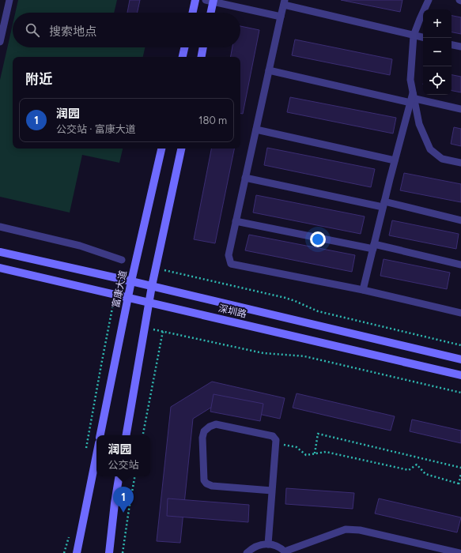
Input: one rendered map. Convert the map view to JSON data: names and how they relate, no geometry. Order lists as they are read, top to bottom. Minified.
{"streets":{"street":["富康大道","深圳路"]},"crossings":[["富康大道","深圳路"]],"page":{"map_buttons":["+","−"],"search":"搜索地点","heading":"附近","list":[{"mark":"1","name":"润园","note":"公交站 · 富康大道","value":"180 m"}],"popup":["润园","公交站"],"pins":"1"}}
